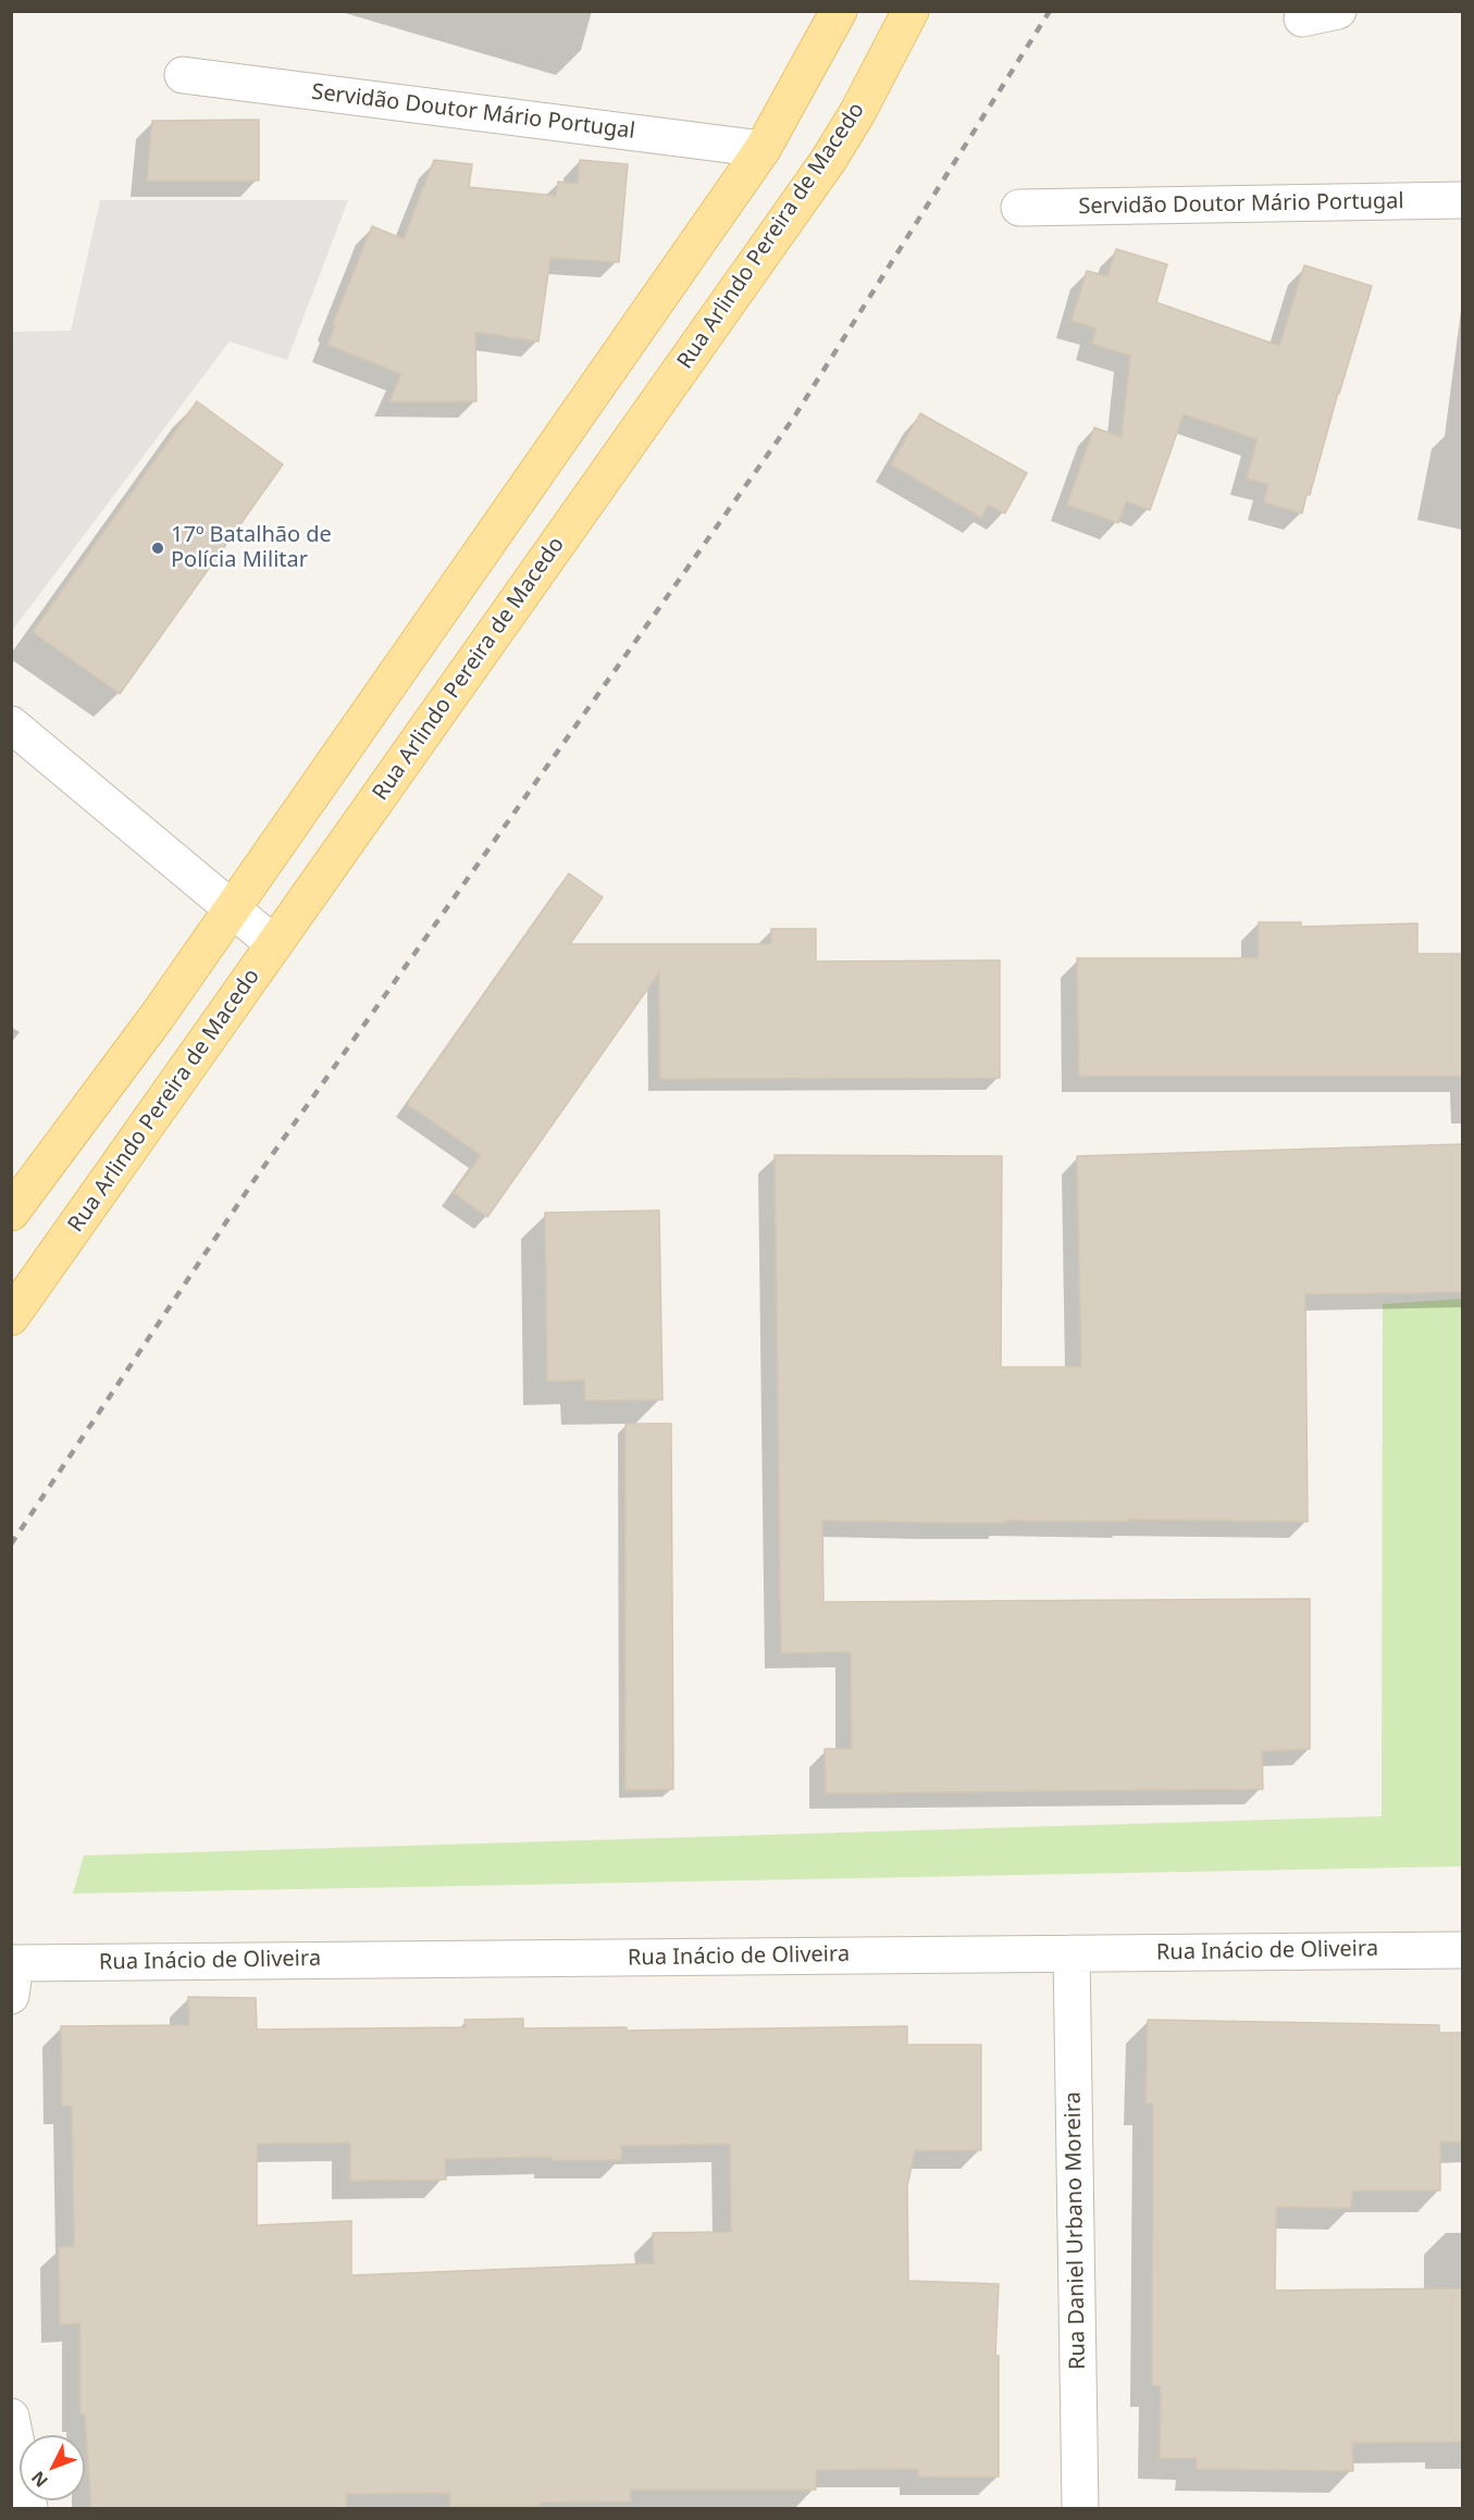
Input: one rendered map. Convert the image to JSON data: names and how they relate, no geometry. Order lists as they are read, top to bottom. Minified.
{"streets":{"main road":["Rua Arlindo Pereira de Macedo"],"street":["Servidão Doutor Mário Portugal","Rua Inácio de Oliveira","Rua Daniel Urbano Moreira"]},"crossings":[["Rua Inácio de Oliveira","Rua Daniel Urbano Moreira"]],"places":["17º Batalhão de Polícia Militar"],"north":"bottom left"}
